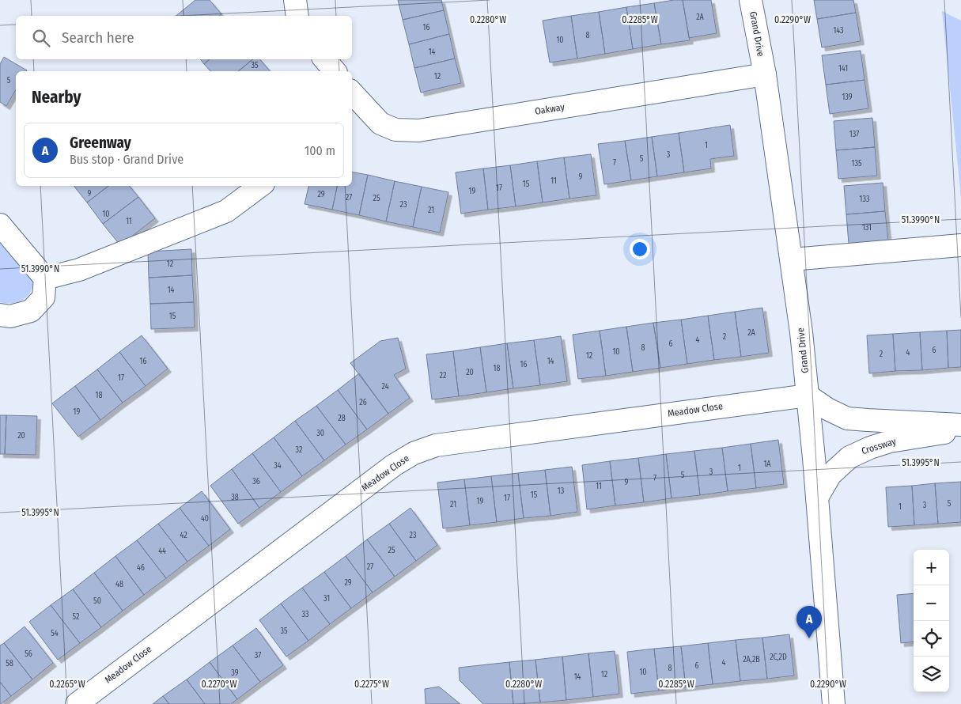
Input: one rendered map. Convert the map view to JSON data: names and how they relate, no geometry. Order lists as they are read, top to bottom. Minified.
{"streets":{"street":["Grand Drive","Oakway","Meadow Close","Crossway"]},"crossings":[["Grand Drive","Oakway"],["Grand Drive","Meadow Close"],["Grand Drive","Crossway"],["Meadow Close","Crossway"]],"house_numbers":["2A","16","143","8","10","14","35","141","12","5","139","137","1","3","5","7","135","9","11","15","17","19","9","29","27","25","133","23","21","10","11","131","12","14","15","2A","2","4","6","8","6","10","4","2","12","16","14","16","18","20","22","17","24","18","26","19","28","30","20","32","1A","34","1","3","5","7","36","9","11","13","15","38","17","19","5","21","3","1","40","42","23","25","44","27","46","29","48","31","50","33","52","35","54","56","37","2C,2D","2A,2B","4","58","6","8","10","39","12","14"],"page":{"search":"Search here","heading":"Nearby","list":[{"mark":"A","name":"Greenway","note":"Bus stop · Grand Drive","value":"100 m"}],"map_buttons":["+","−"],"pins":"A"},"coordinates":["0.2280°W","0.2285°W","0.2290°W","51.3990°N","51.3995°N","0.2265°W","0.2270°W","0.2275°W"]}
